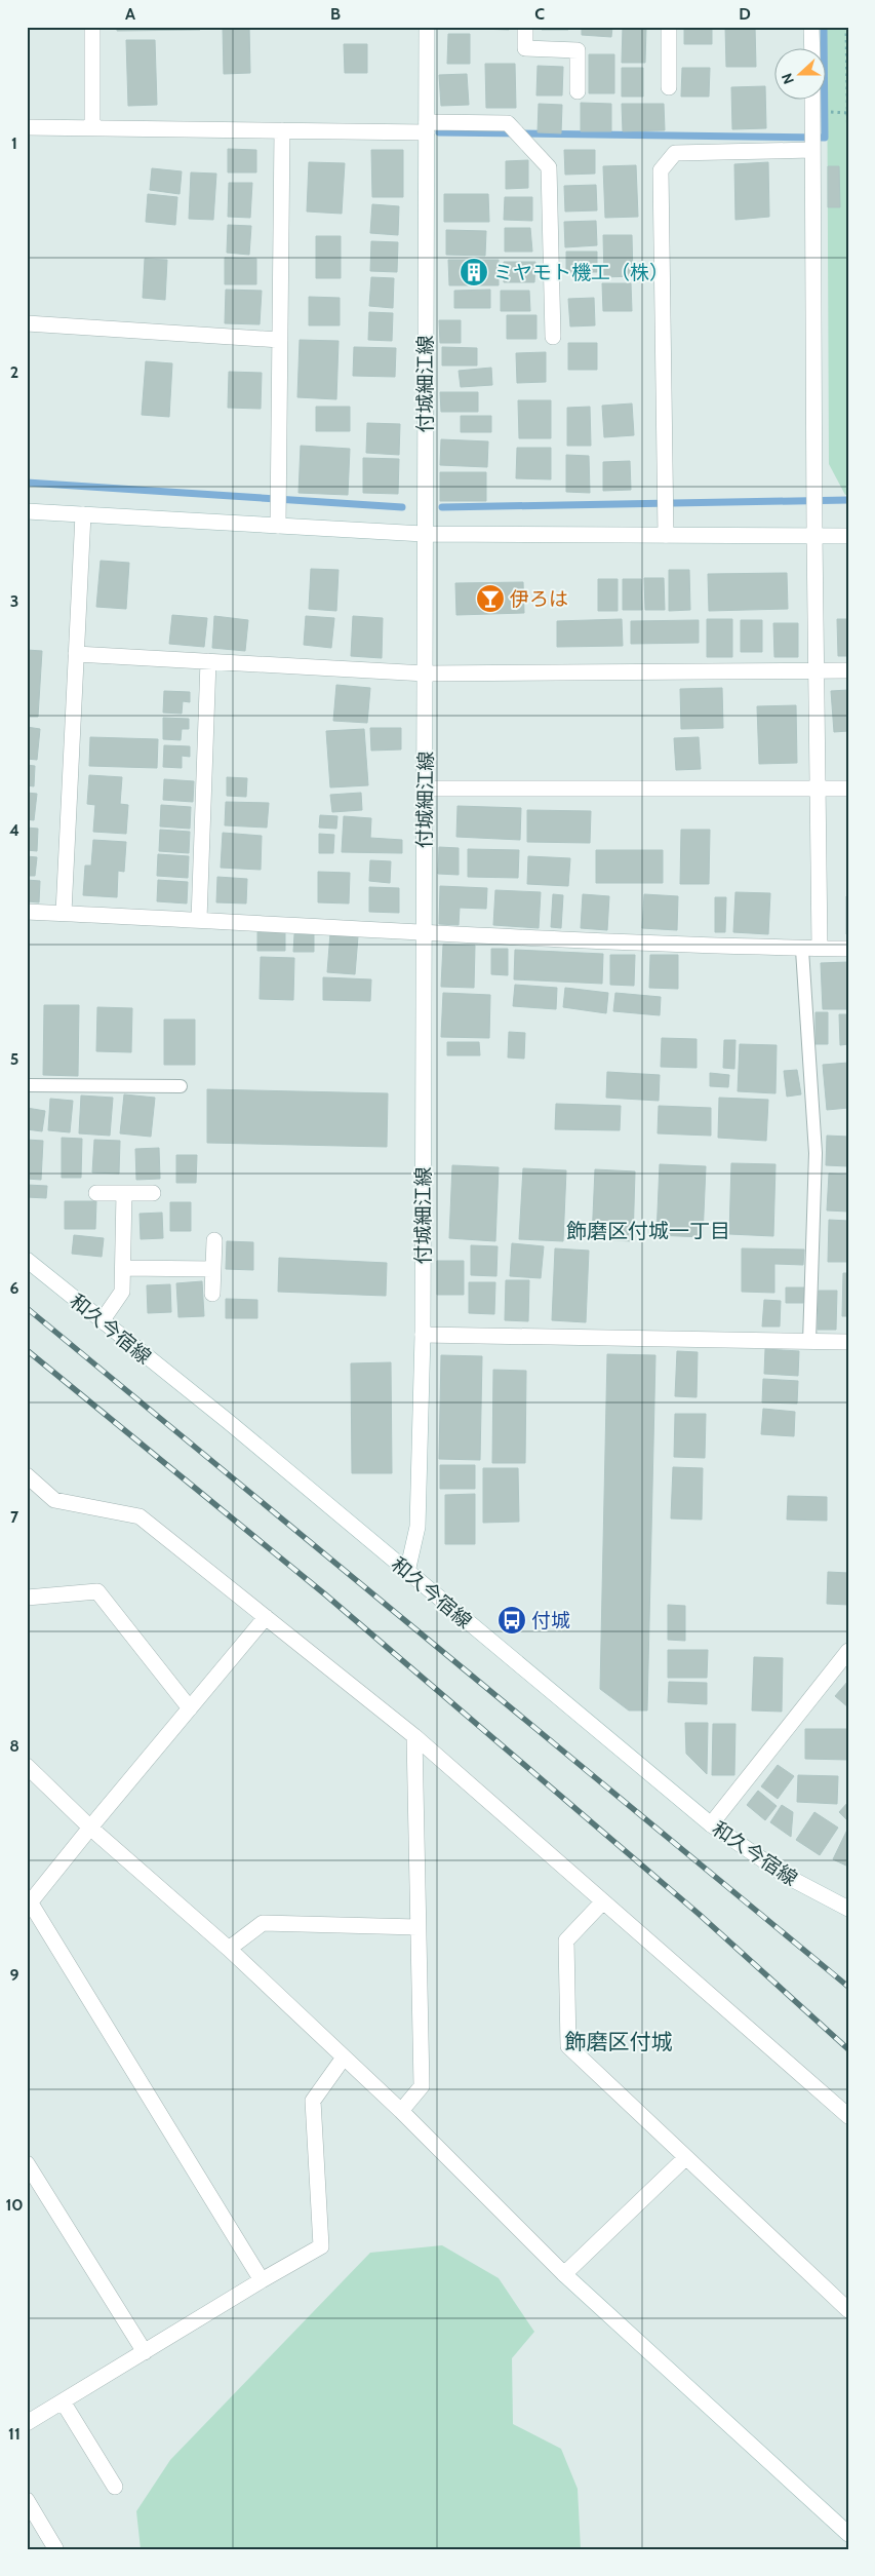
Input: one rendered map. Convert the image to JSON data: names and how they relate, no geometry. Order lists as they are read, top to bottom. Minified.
{"streets":{"street":["付城細江線","和久今宿線"]},"crossings":[["付城細江線","和久今宿線"]],"districts":["飾磨区付城一丁目","飾磨区付城"],"places":{"building":["ミヤモト機工（株）"],"bar":["伊ろは"],"bus stop":["付城"]},"north":"left","grid":{"columns":["A","B","C","D"],"rows":["1","2","3","4","5","6","7","8","9","10","11"]}}
